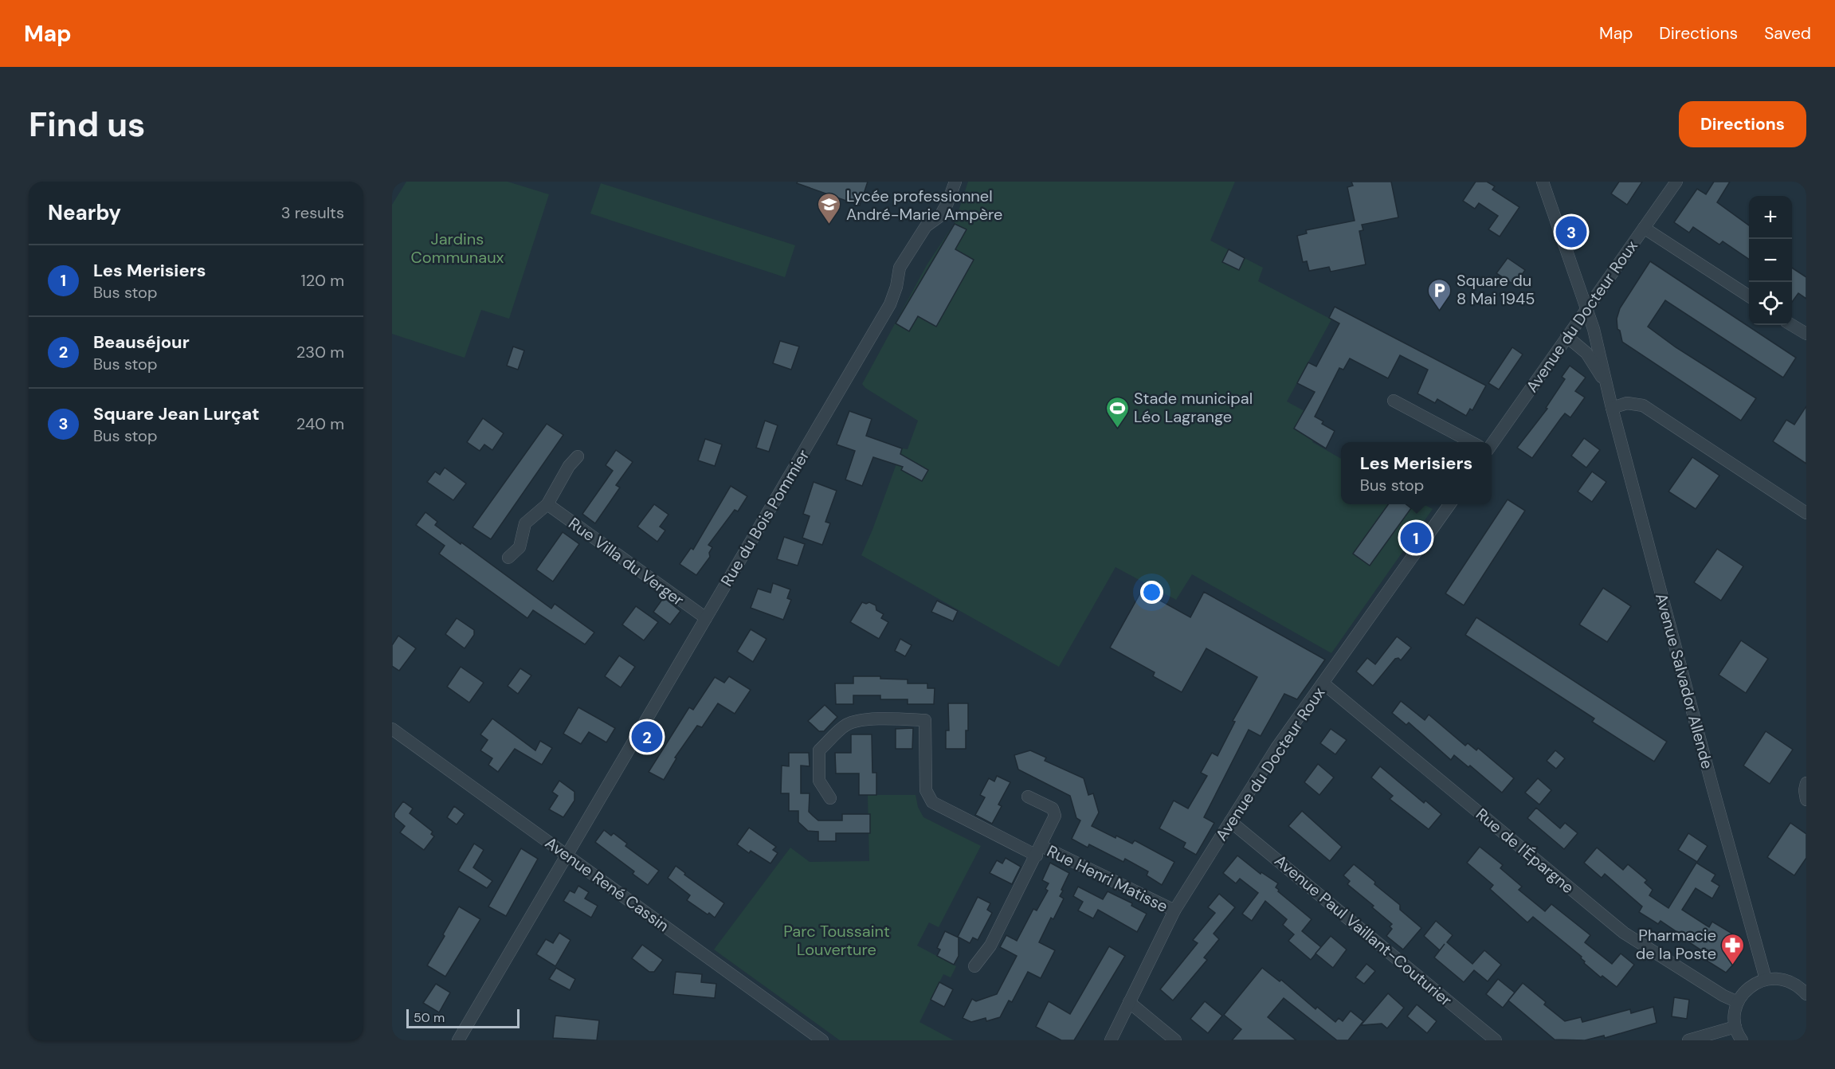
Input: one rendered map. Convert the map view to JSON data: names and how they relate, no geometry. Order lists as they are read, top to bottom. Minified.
{"streets":{"street":["Avenue du Docteur Roux","Rue du Bois Pommier","Rue Villa du Verger","Avenue Salvador Allende","Rue de l'Épargne","Rue Henri Matisse","Avenue René Cassin","Avenue Paul Vaillant-Couturier"]},"crossings":[["Avenue du Docteur Roux","Avenue Salvador Allende"],["Avenue du Docteur Roux","Rue de l'Épargne"],["Avenue du Docteur Roux","Rue Henri Matisse"],["Avenue du Docteur Roux","Avenue Paul Vaillant-Couturier"],["Rue du Bois Pommier","Rue Villa du Verger"],["Rue du Bois Pommier","Avenue René Cassin"]],"parks":["Jardins Communaux","Parc Toussaint Louverture"],"places":{"school or university":["Lycée professionnel André-Marie Ampère"],"parking":["Square du 8 Mai 1945"],"sports":["Stade municipal Léo Lagrange"],"pharmacy":["Pharmacie de la Poste"]},"scale_bar":"50 m","page":{"header":"Map","nav":["Map","Directions","Saved"],"buttons":"Directions","title":"Find us","heading":["Nearby","3 results"],"map_buttons":["+","−"],"pins":["3","1","2"],"list":[{"mark":"1","name":"Les Merisiers","note":"Bus stop","value":"120 m"},{"mark":"2","name":"Beauséjour","note":"Bus stop","value":"230 m"},{"mark":"3","name":"Square Jean Lurçat","note":"Bus stop","value":"240 m"}],"popup":["Les Merisiers","Bus stop"],"scale":"50 m"}}
